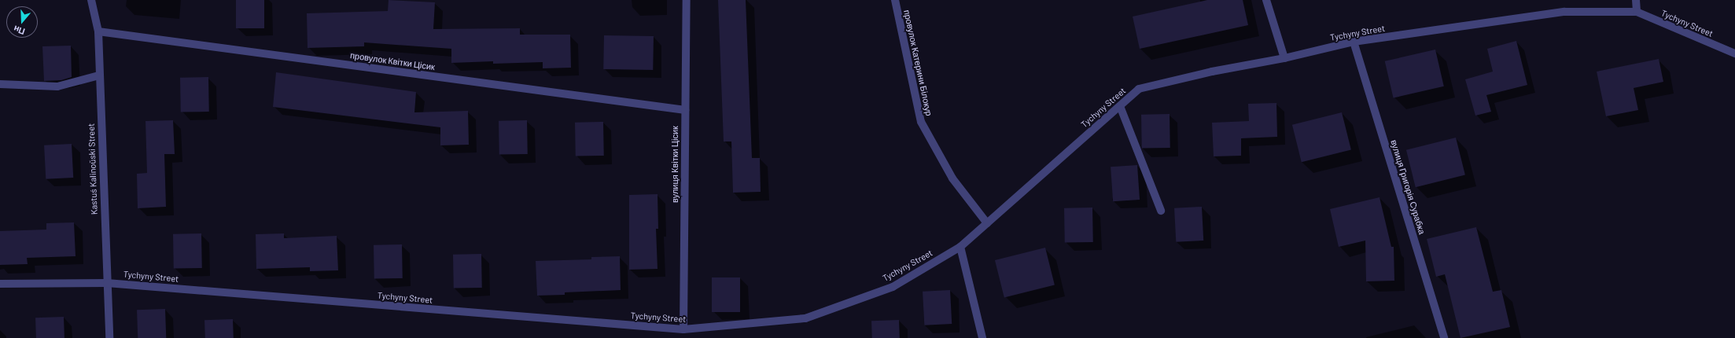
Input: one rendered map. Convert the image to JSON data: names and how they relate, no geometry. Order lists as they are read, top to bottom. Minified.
{"streets":{"street":["Tychyny Street","провулок Квітки Цісик","провулок Катерини Білокур","вулиця Квітки Цісик","Kastuś Kalinoŭski Street","вулиця Григорія Сурабка"]},"crossings":[["Tychyny Street","провулок Катерини Білокур"],["Tychyny Street","вулиця Квітки Цісик"],["Tychyny Street","Kastuś Kalinoŭski Street"],["Tychyny Street","вулиця Григорія Сурабка"],["провулок Квітки Цісик","вулиця Квітки Цісик"],["провулок Квітки Цісик","Kastuś Kalinoŭski Street"]],"north":"bottom"}
